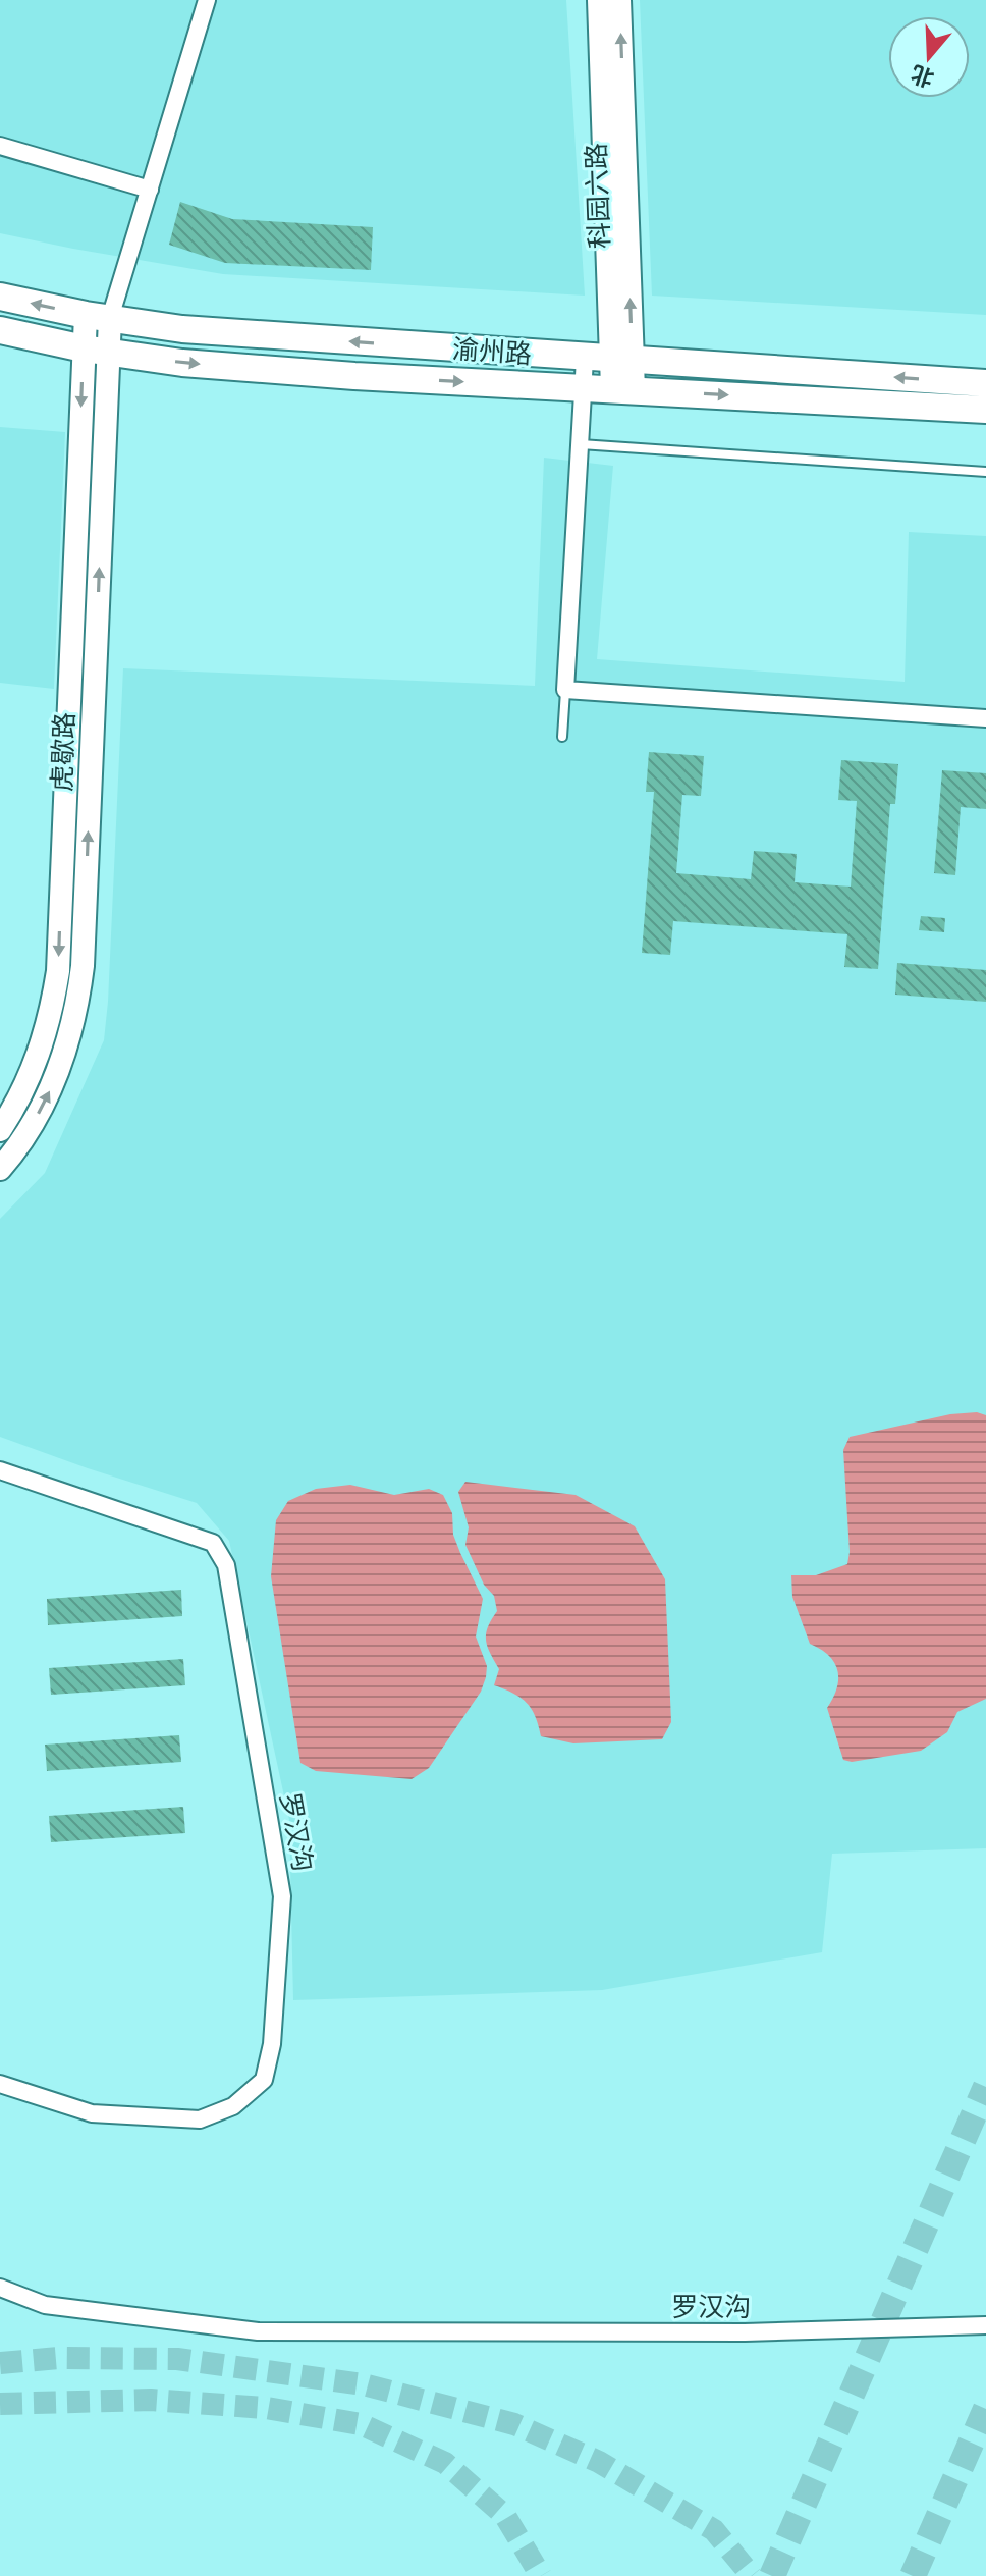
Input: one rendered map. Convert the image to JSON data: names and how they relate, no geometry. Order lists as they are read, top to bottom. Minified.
{"streets":{"main road":["科园六路","渝州路","虎歇路"],"street":["罗汉沟"]},"crossings":[["科园六路","渝州路"],["渝州路","虎歇路"]],"north":"bottom"}
